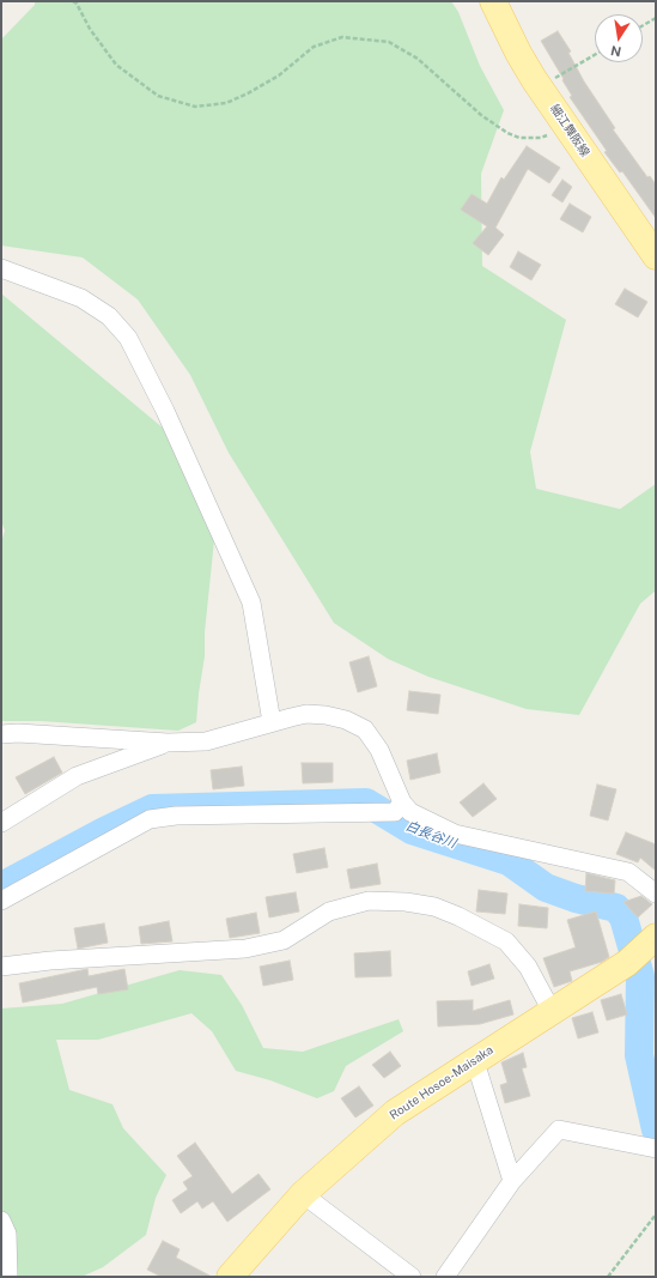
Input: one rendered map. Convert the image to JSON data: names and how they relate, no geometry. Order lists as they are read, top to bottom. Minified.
{"streets":{"main road":["細江舞阪線","Route Hosoe-Maisaka"]},"water":["白長谷川"],"north":"bottom"}
